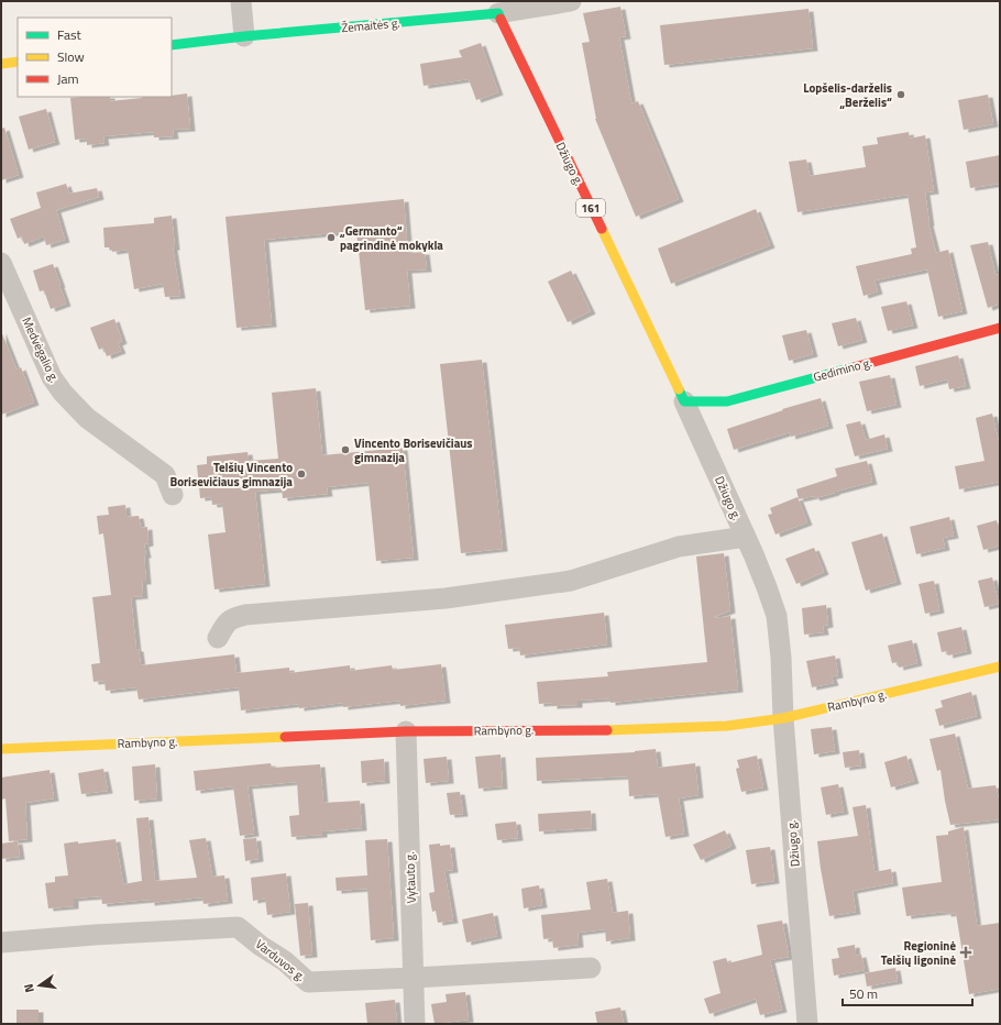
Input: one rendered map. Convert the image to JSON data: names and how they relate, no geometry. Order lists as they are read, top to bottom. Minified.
{"streets":{"main road":["Žemaitės g.","Džiugo g.","161","Gedimino g.","Rambyno g."],"street":["Medvėgalio g.","Vytauto g.","Varduvos g."]},"crossings":[["Žemaitės g.","Džiugo g."],["Džiugo g.","Gedimino g."],["Džiugo g.","Rambyno g."],["Rambyno g.","Vytauto g."],["Vytauto g.","Varduvos g."]],"places":{"other":["Lopšelis-darželis „Berželis“","„Germanto“ pagrindinė mokykla","Vincento Borisevičiaus gimnazija","Telšių Vincento Borisevičiaus gimnazija"],"health":["Regioninė Telšių ligoninė"]},"legend":["Fast","Slow","Jam"],"scale_bar":"50 m","north":"left"}
